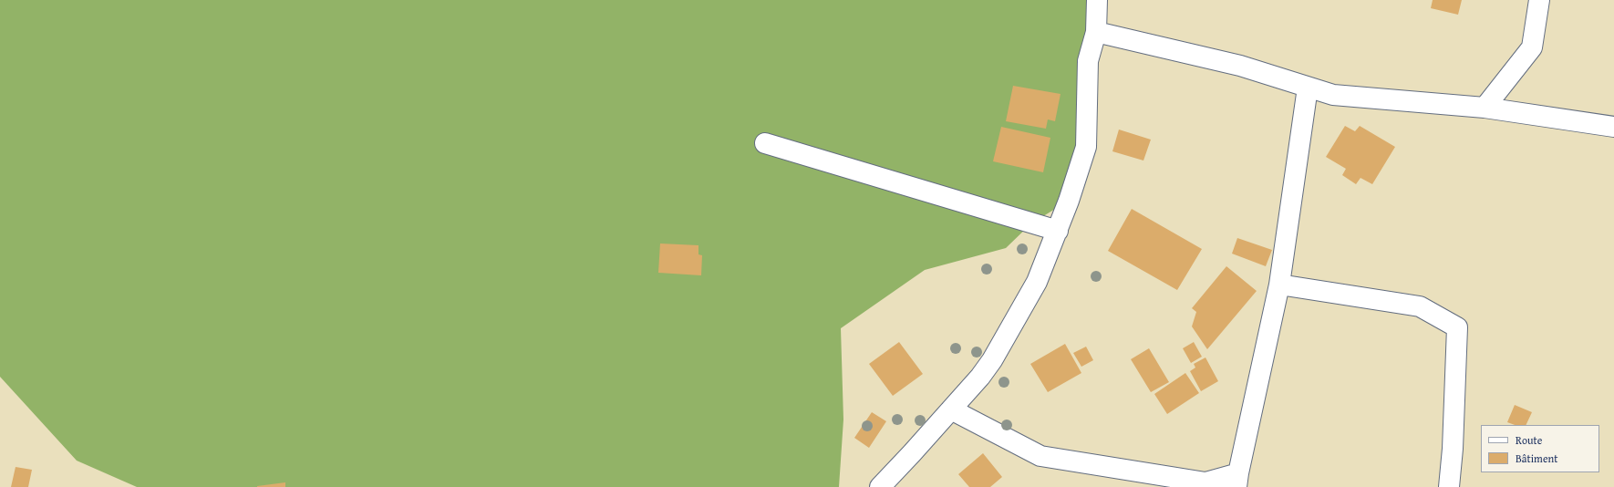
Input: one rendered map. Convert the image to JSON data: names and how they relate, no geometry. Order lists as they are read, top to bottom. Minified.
{"legend":["Route","Bâtiment"]}
